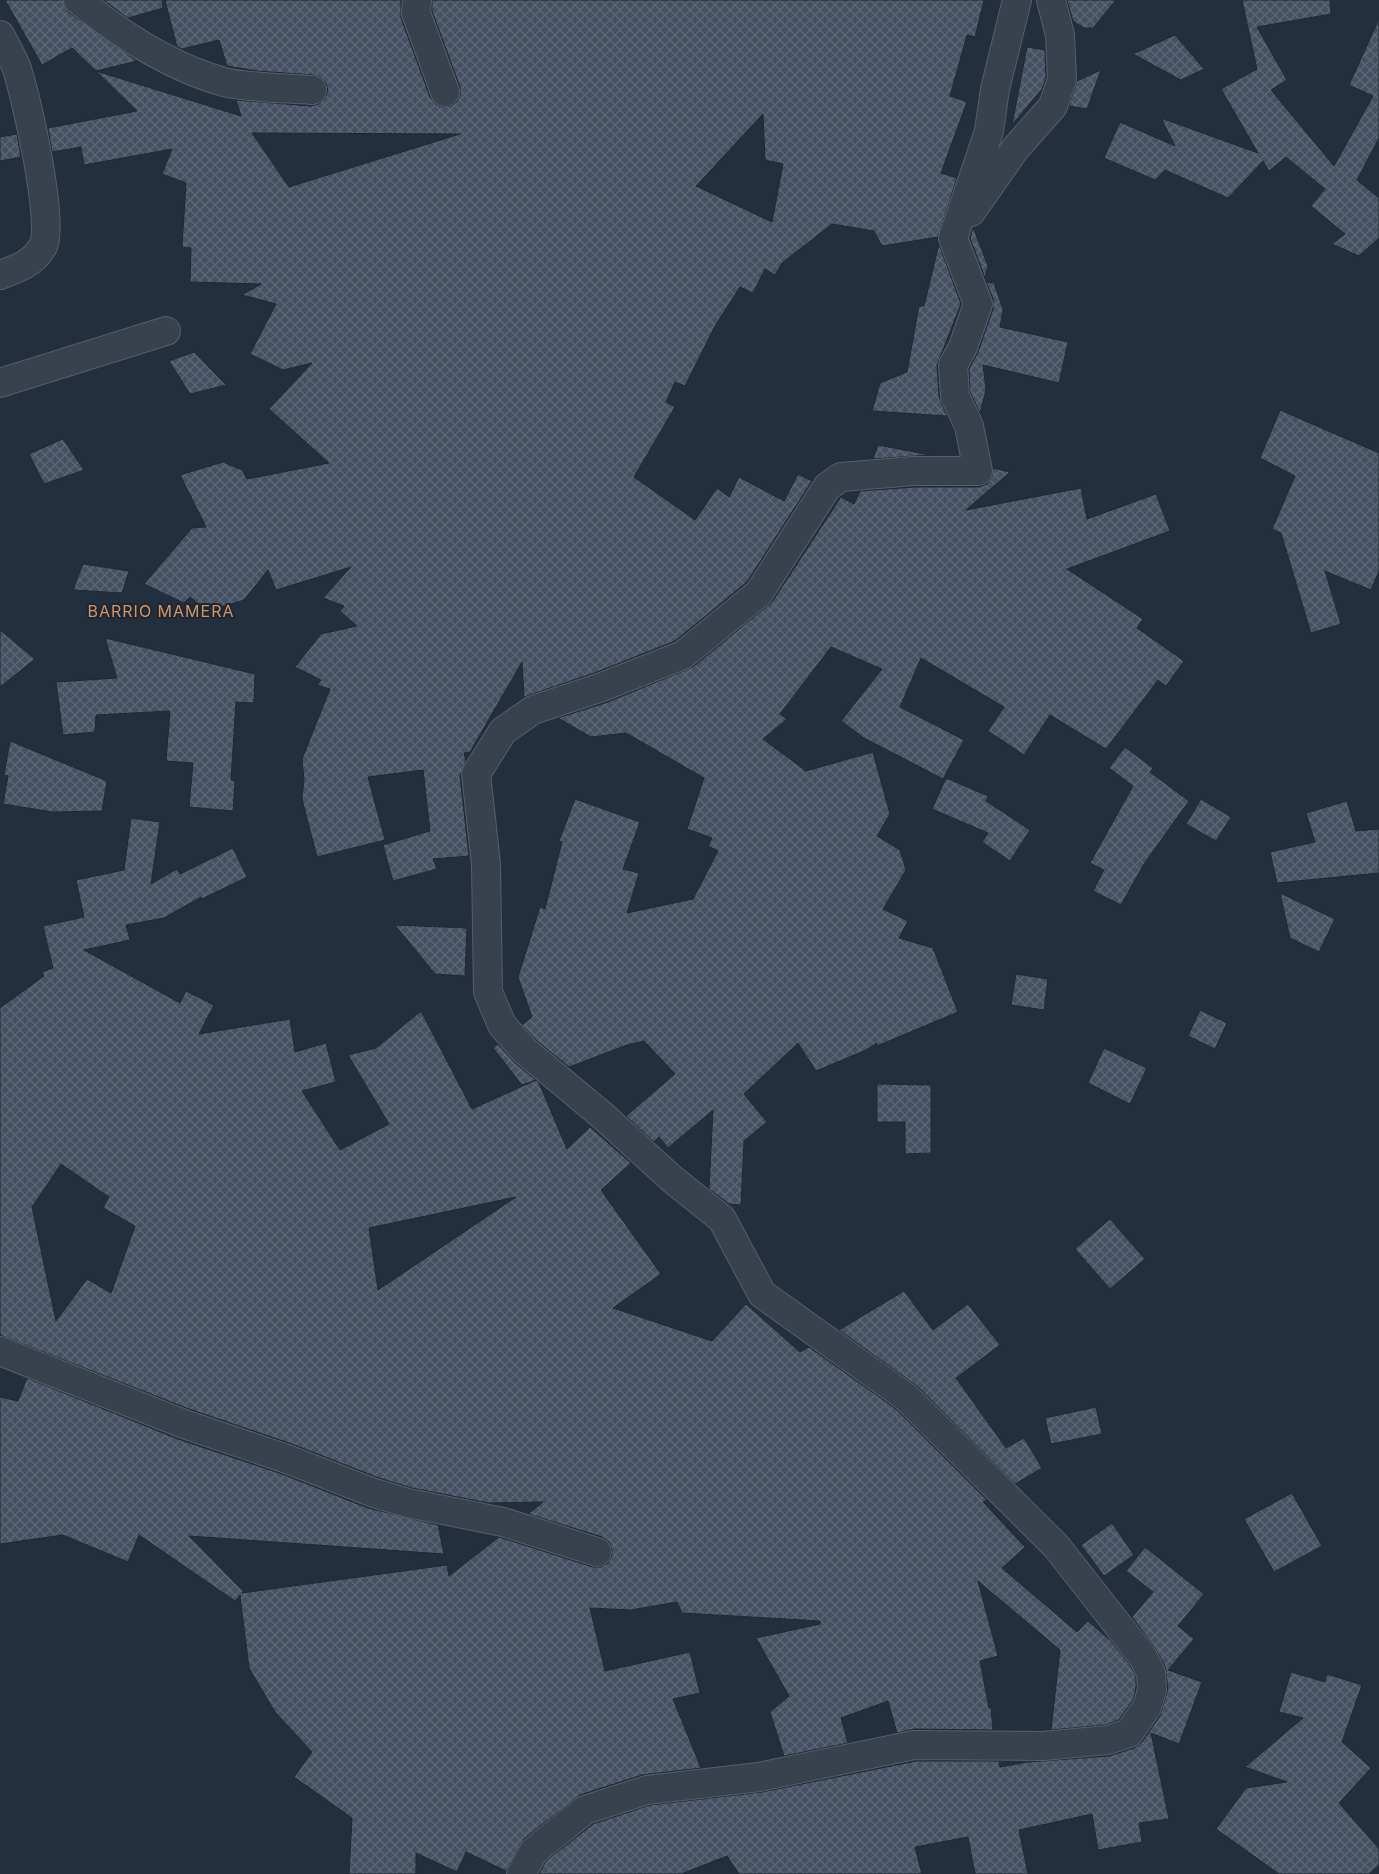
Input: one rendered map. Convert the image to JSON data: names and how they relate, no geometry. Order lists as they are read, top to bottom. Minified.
{"districts":["BARRIO MAMERA"]}
